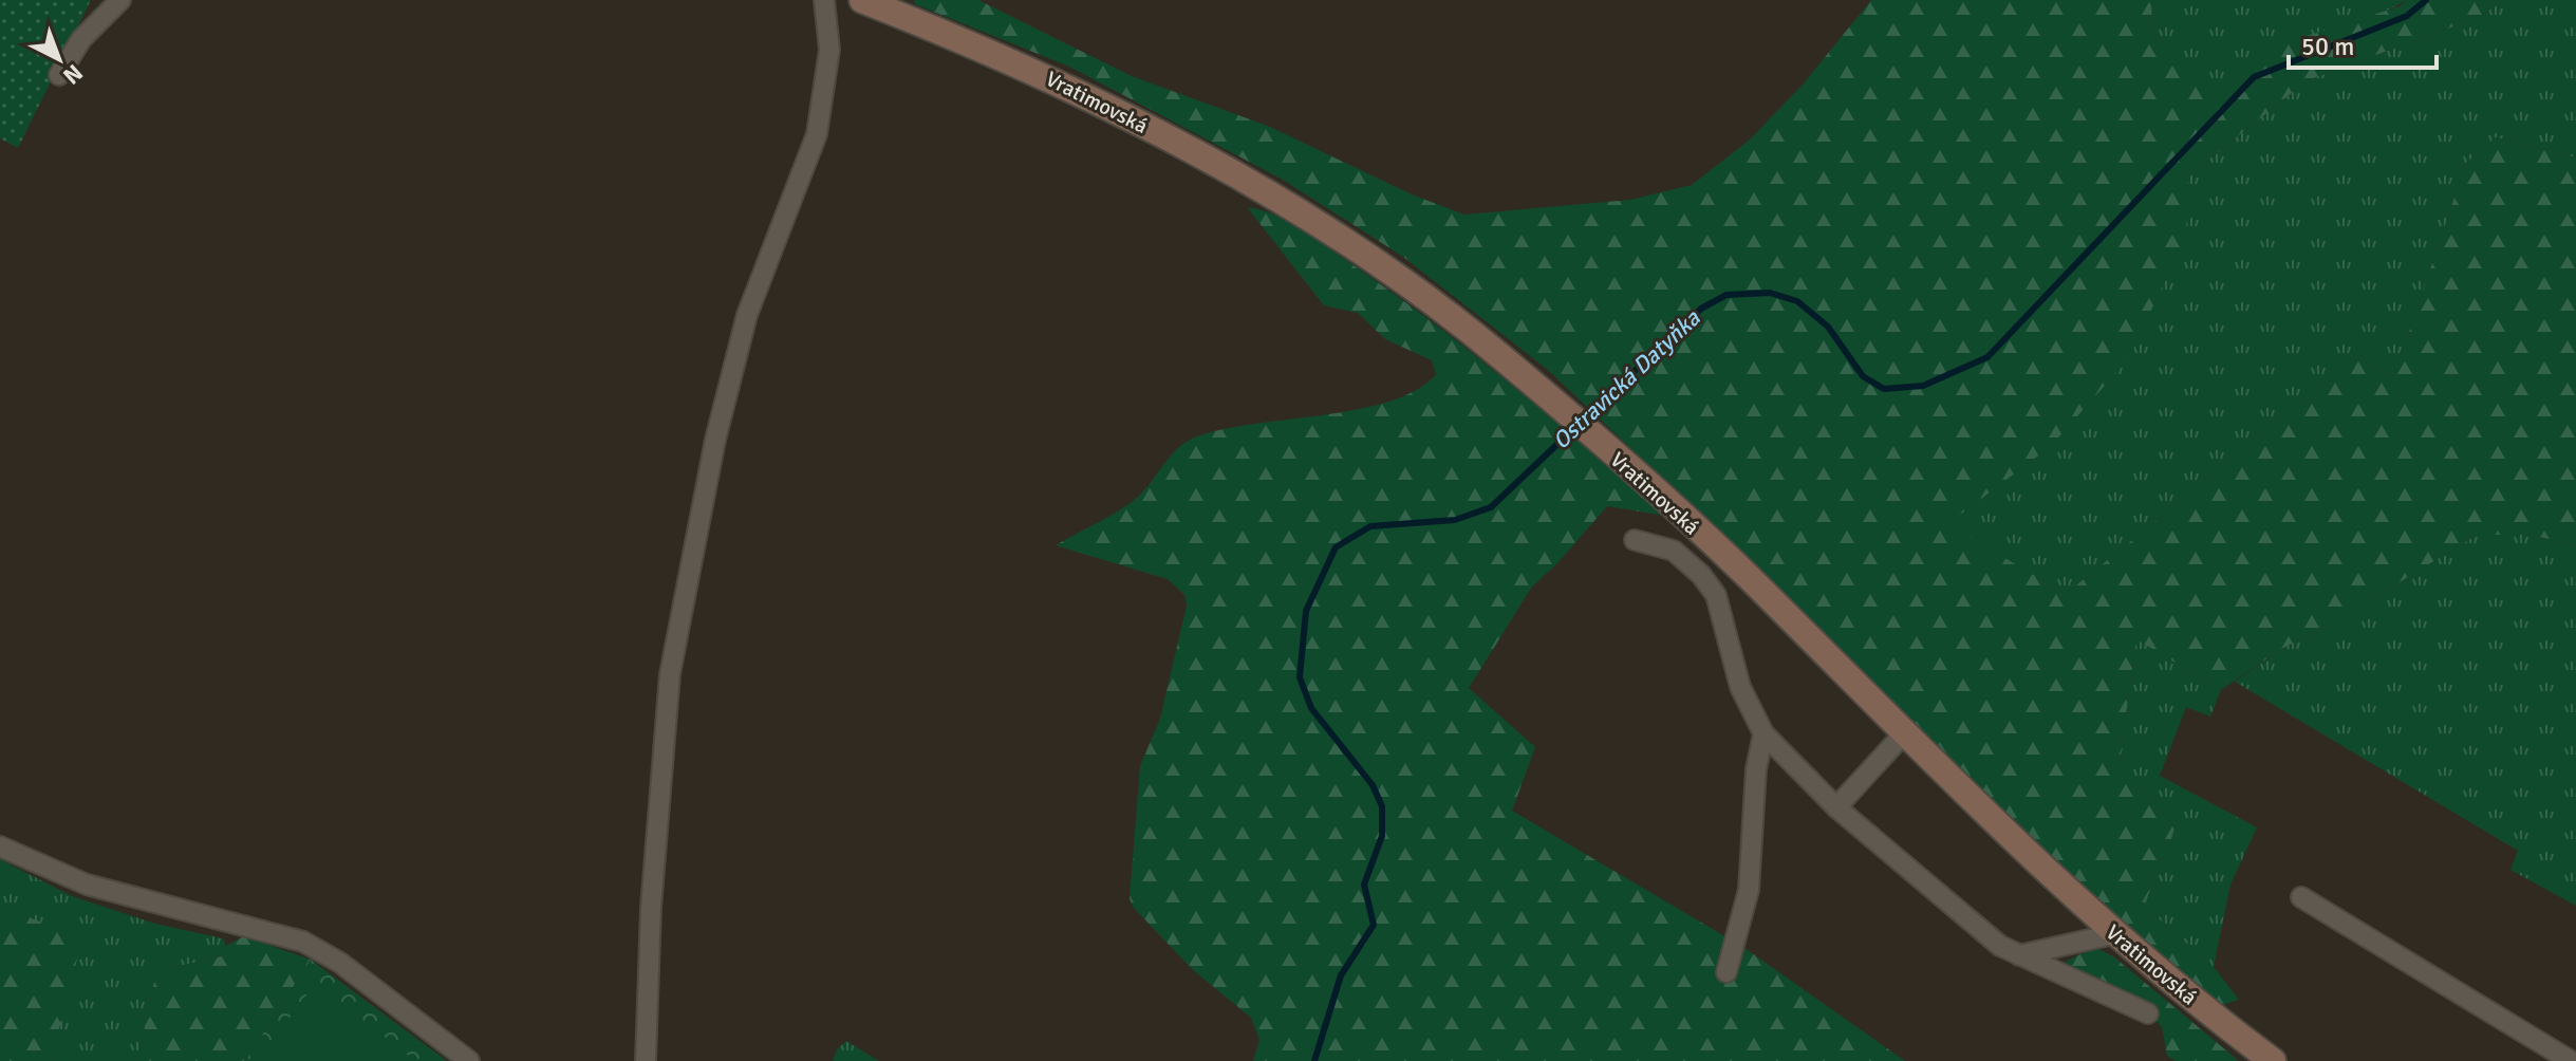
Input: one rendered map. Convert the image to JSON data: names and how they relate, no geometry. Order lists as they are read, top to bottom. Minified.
{"streets":{"main road":["Vratimovská"]},"water":["Ostravická Datyňka"],"scale_bar":"50 m","north":"bottom right"}
